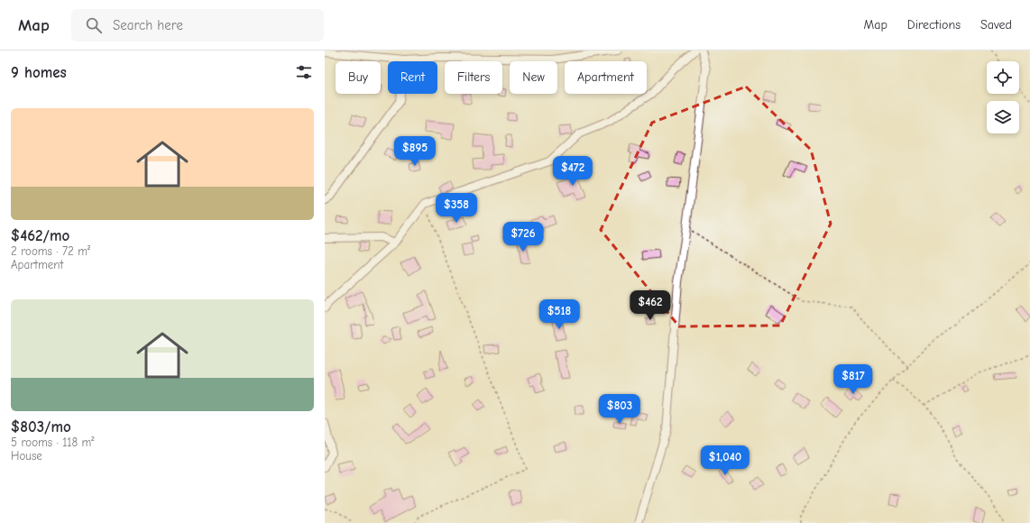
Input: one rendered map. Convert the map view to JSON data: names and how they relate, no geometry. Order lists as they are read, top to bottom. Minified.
{"page":{"header":"Map","search":"Search here","nav":["Map","Directions","Saved"],"heading":"9 homes","chip":["Buy","Rent","Filters","New","Apartment"],"list":[{"name":"$462/mo","note":"2 rooms · 72 m² · Apartment"},{"name":"$803/mo","note":"5 rooms · 118 m² · House"}],"price":["$895","$472","$358","$726","$462","$518","$817","$803","$1,040"]}}
